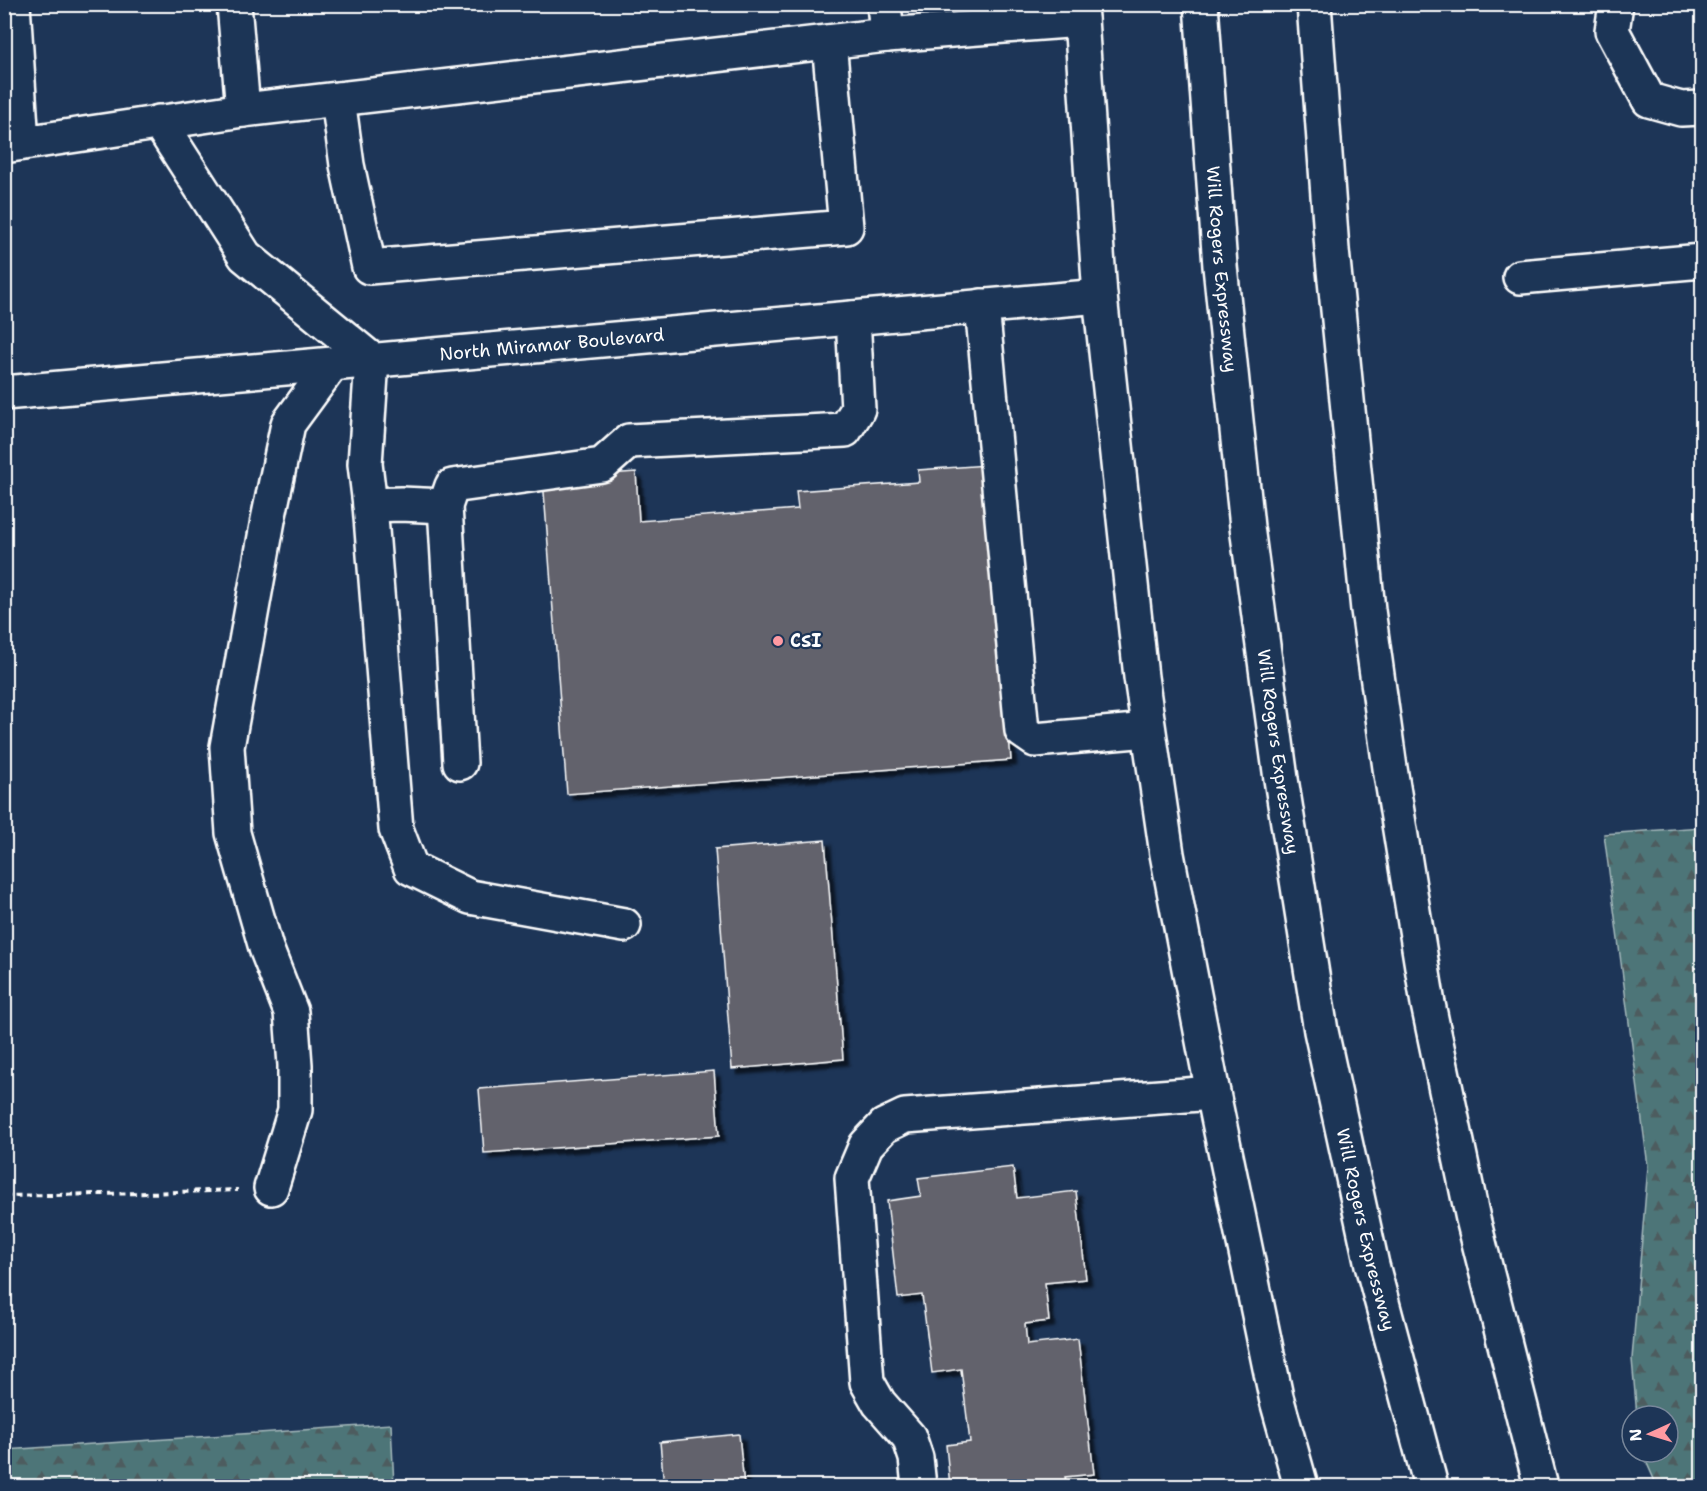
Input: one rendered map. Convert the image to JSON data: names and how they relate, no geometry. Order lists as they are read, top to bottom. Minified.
{"streets":{"main road":["Will Rogers Expressway","North Miramar Boulevard"]},"places":["CSI"],"north":"left"}
